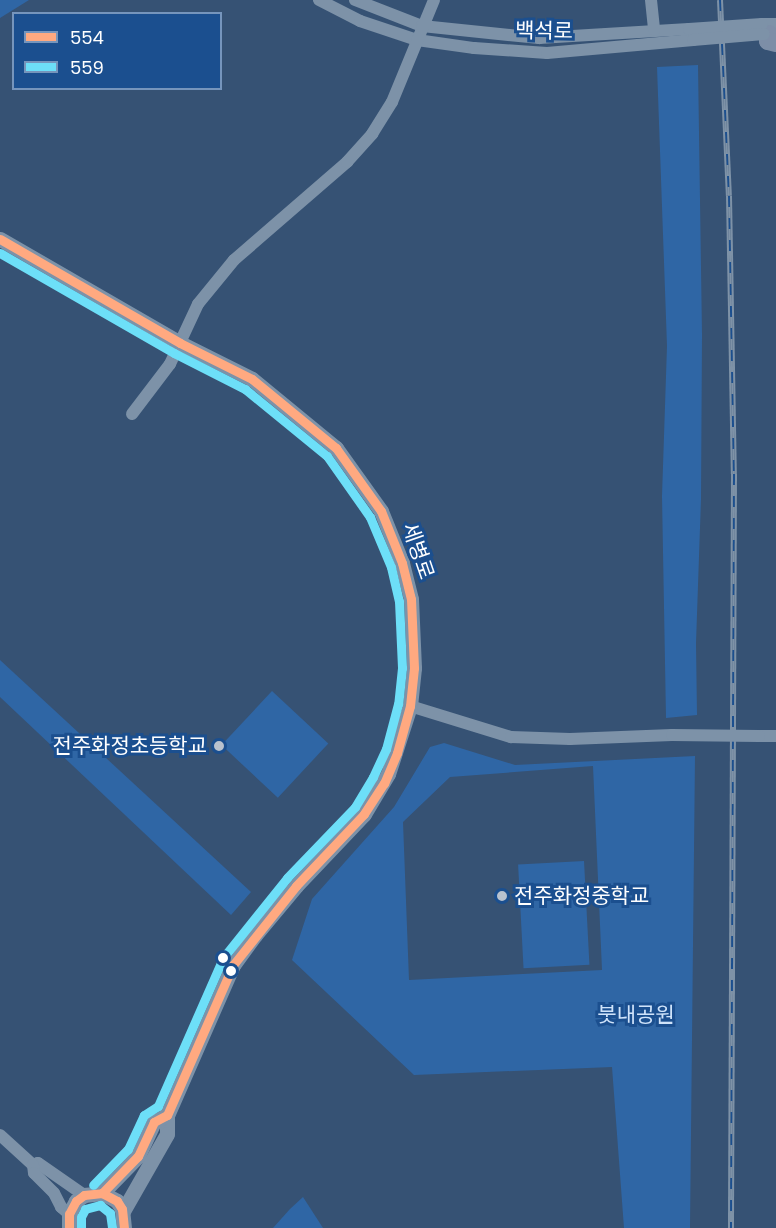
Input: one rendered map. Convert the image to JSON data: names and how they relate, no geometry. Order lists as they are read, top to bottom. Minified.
{"streets":{"street":["백석로","세병로"]},"parks":["붓내공원"],"places":["전주화정초등학교","전주화정중학교"],"lines":["transit line 554","transit line 559"],"legend":["554","559"]}
